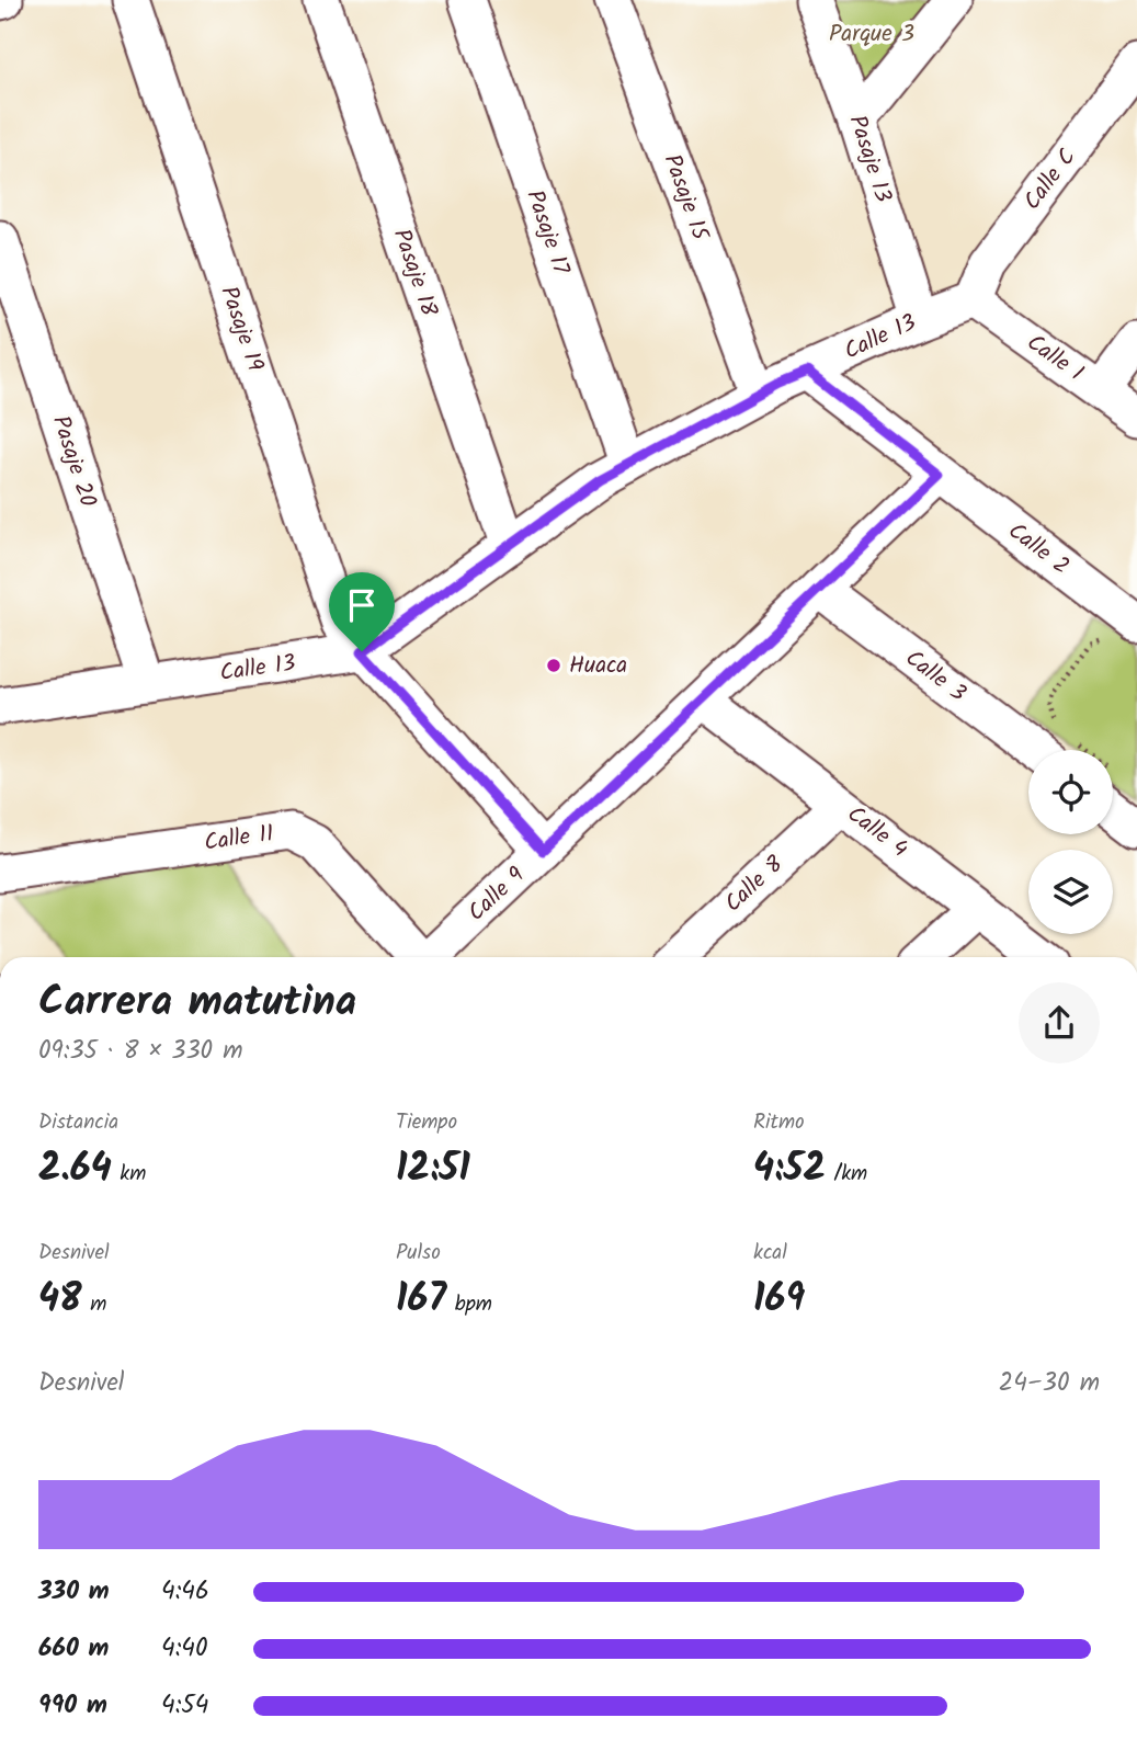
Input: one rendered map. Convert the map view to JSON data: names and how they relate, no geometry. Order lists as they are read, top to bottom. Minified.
{"streets":{"street":["Pasaje 13","Calle C","Pasaje 15","Pasaje 17","Pasaje 18","Pasaje 19","Calle 13","Calle 1","Pasaje 20","Calle 2","Calle 3","Calle 4","Calle 11","Calle 8","Calle 9"]},"crossings":[["Pasaje 13","Calle 13"],["Calle C","Calle 13"],["Calle C","Calle 1"],["Pasaje 15","Calle 13"],["Pasaje 17","Calle 13"],["Pasaje 18","Calle 13"],["Pasaje 19","Calle 13"],["Pasaje 19","Calle 9"],["Calle 13","Calle 1"],["Calle 13","Pasaje 20"],["Calle 13","Calle 2"],["Calle 2","Calle 9"],["Calle 3","Calle 9"],["Calle 4","Calle 8"],["Calle 4","Calle 9"]],"parks":["Parque 3"],"places":["Huaca"],"page":{"heading":["Carrera matutina","09:35 · 8 × 330 m"],"stats":[["Distancia","2.64 km"],["Tiempo","12:51"],["Ritmo","4:52 /km"],["Desnivel","48 m"],["Pulso","167 bpm"],["kcal","169"]],"chart":["Desnivel","24–30 m"],"list":[{"name":"330 m","note":"4:46"},{"name":"660 m","note":"4:40"},{"name":"990 m","note":"4:54"}]}}
